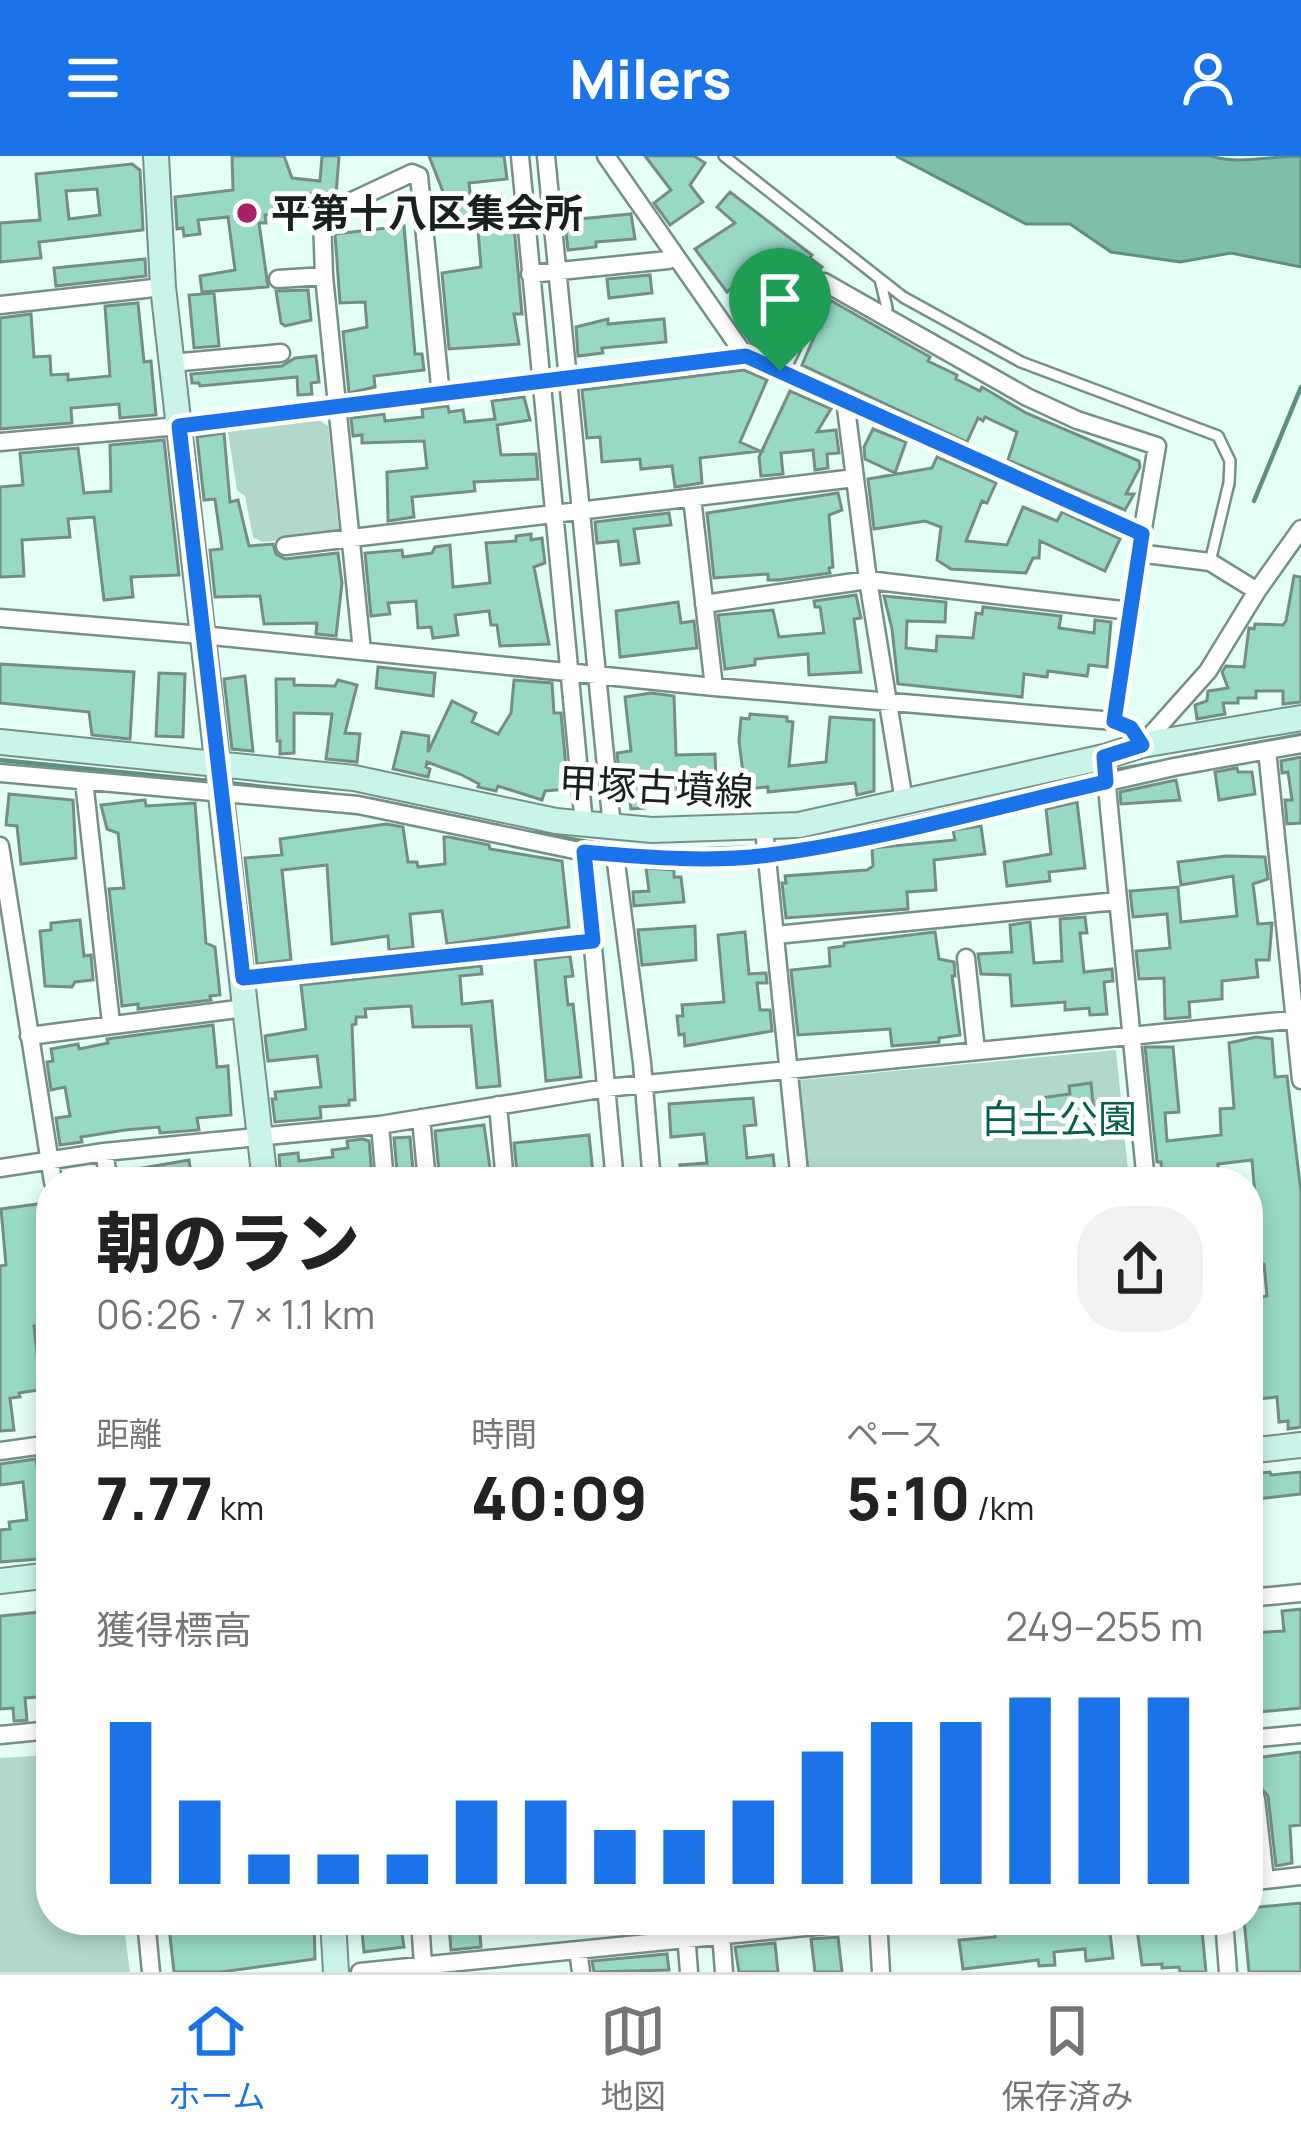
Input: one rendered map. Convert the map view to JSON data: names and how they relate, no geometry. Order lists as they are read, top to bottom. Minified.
{"streets":{"main road":["甲塚古墳線"]},"parks":["白土公園"],"places":["平第十八区集会所"],"page":{"header":"Milers","heading":["朝のラン","06:26 · 7 × 1.1 km"],"stats":[["距離","7.77 km"],["時間","40:09"],["ペース","5:10 /km"]],"chart":["獲得標高","249–255 m"],"tabs":["ホーム","地図","保存済み"]}}
